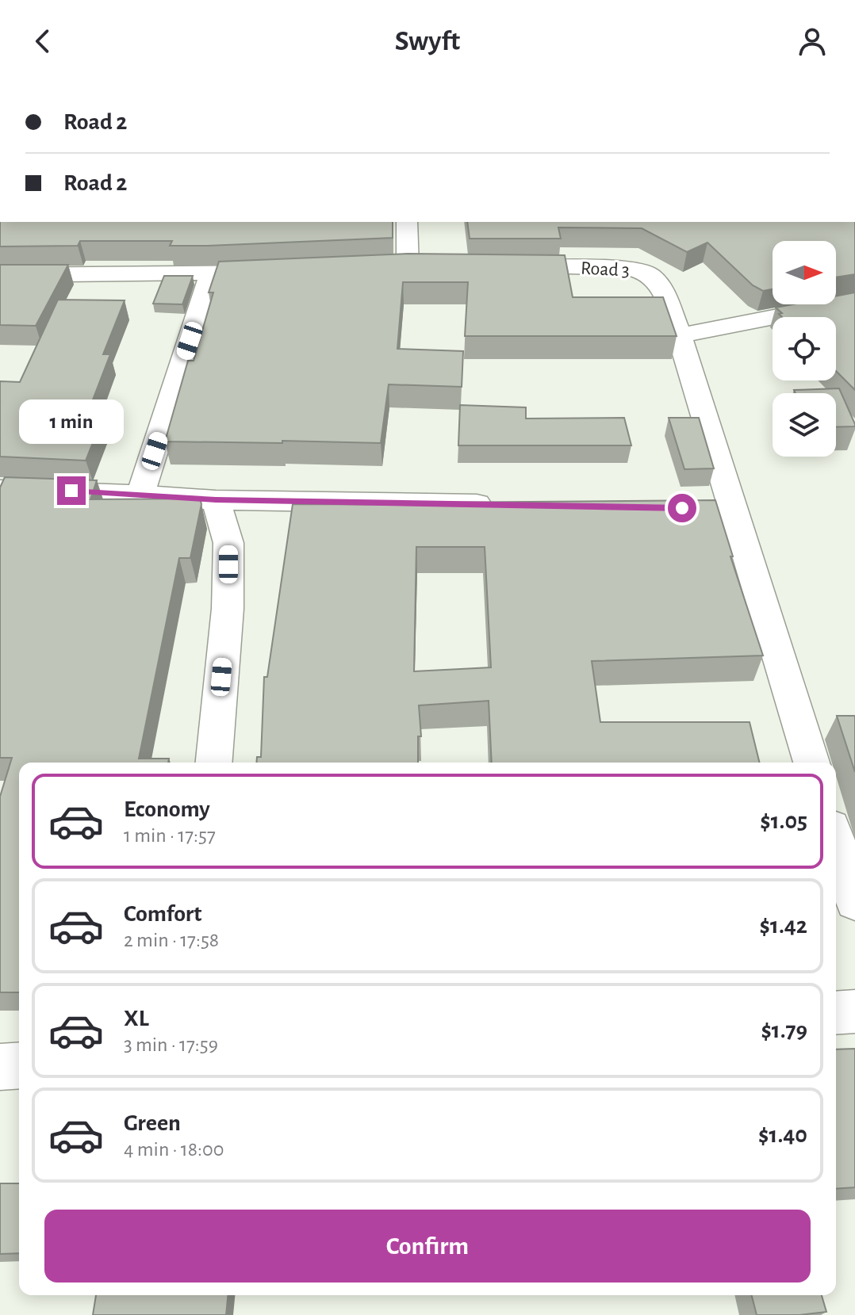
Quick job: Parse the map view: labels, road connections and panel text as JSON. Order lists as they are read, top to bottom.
{
  "streets": {
    "street": ["Road 3"]
  },
  "north": "right",
  "page": {
    "header": "Swyft",
    "banner": ["Road 2", "Road 2"],
    "bubble": "1 min",
    "list": [
      {
        "name": "Economy",
        "note": "1 min · 17:57",
        "value": "$1.05"
      },
      {
        "name": "Comfort",
        "note": "2 min · 17:58",
        "value": "$1.42"
      },
      {
        "name": "XL",
        "note": "3 min · 17:59",
        "value": "$1.79"
      },
      {
        "name": "Green",
        "note": "4 min · 18:00",
        "value": "$1.40"
      }
    ],
    "buttons": "Confirm"
  }
}
